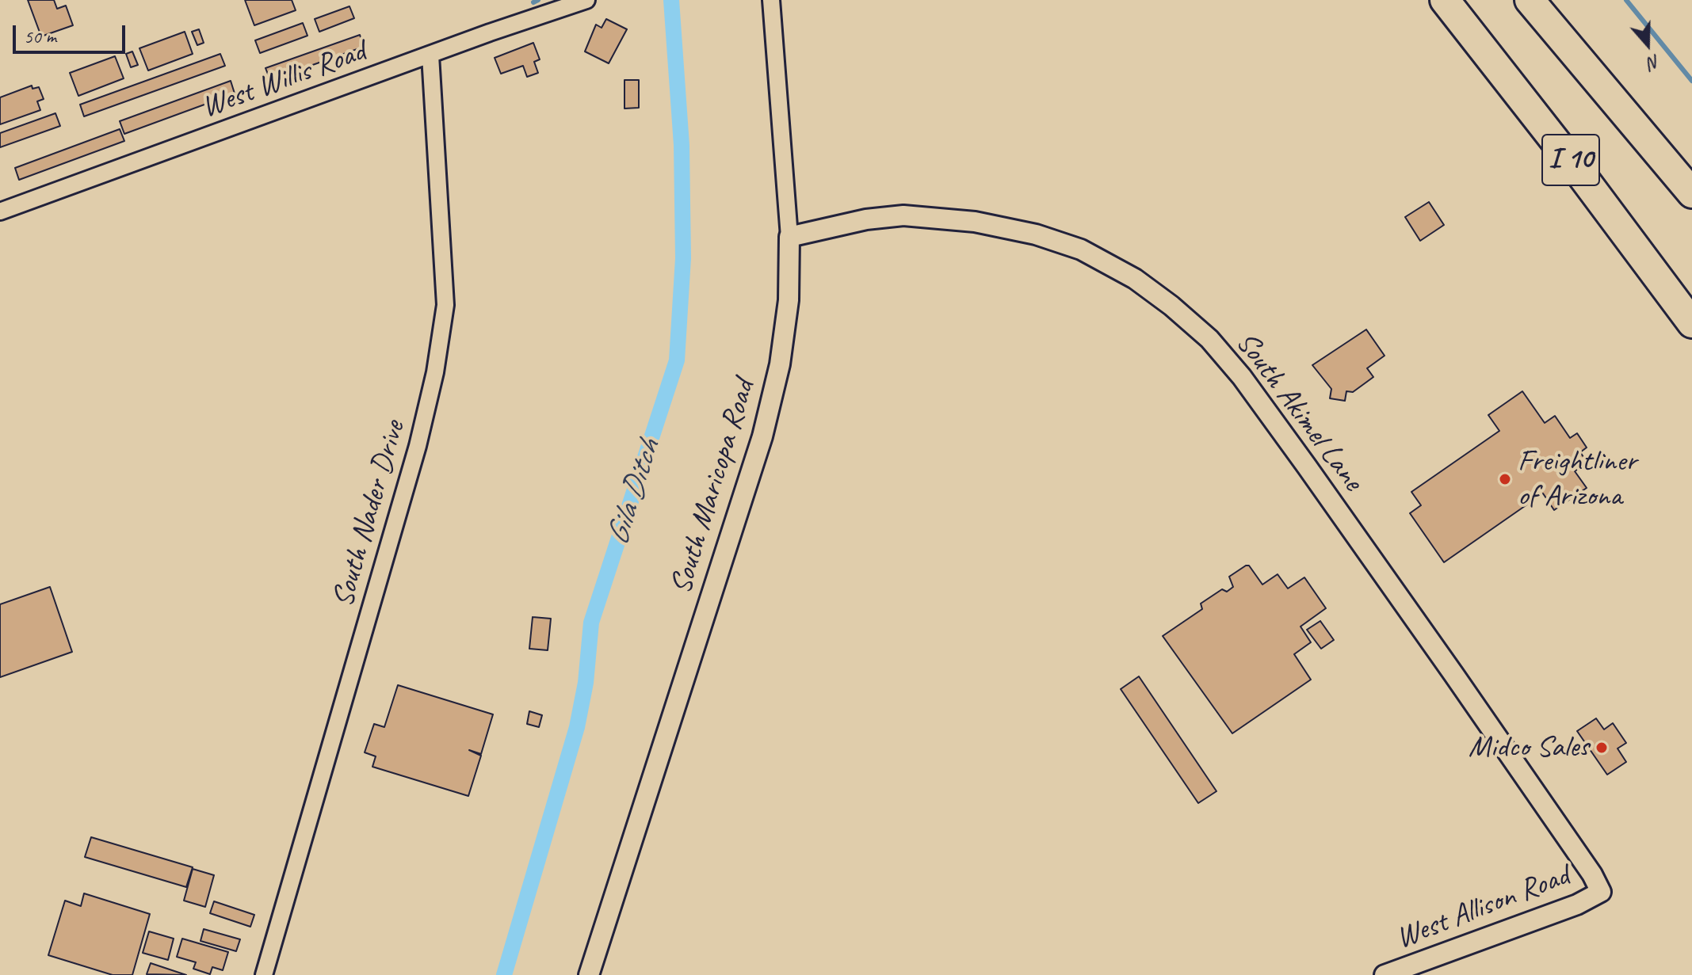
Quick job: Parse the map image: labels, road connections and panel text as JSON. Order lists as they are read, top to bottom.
{
  "streets": {
    "highway": ["I 10"],
    "street": [
      "West Willis Road",
      "South Akimel Lane",
      "South Maricopa Road",
      "South Nader Drive",
      "West Allison Road"
    ]
  },
  "crossings": [
    ["West Willis Road", "South Nader Drive"],
    ["South Akimel Lane", "South Maricopa Road"],
    ["South Akimel Lane", "West Allison Road"]
  ],
  "water": ["Gila Ditch"],
  "places": ["Freightliner of Arizona", "Midco Sales"],
  "scale_bar": "50 m",
  "north": "bottom"
}
